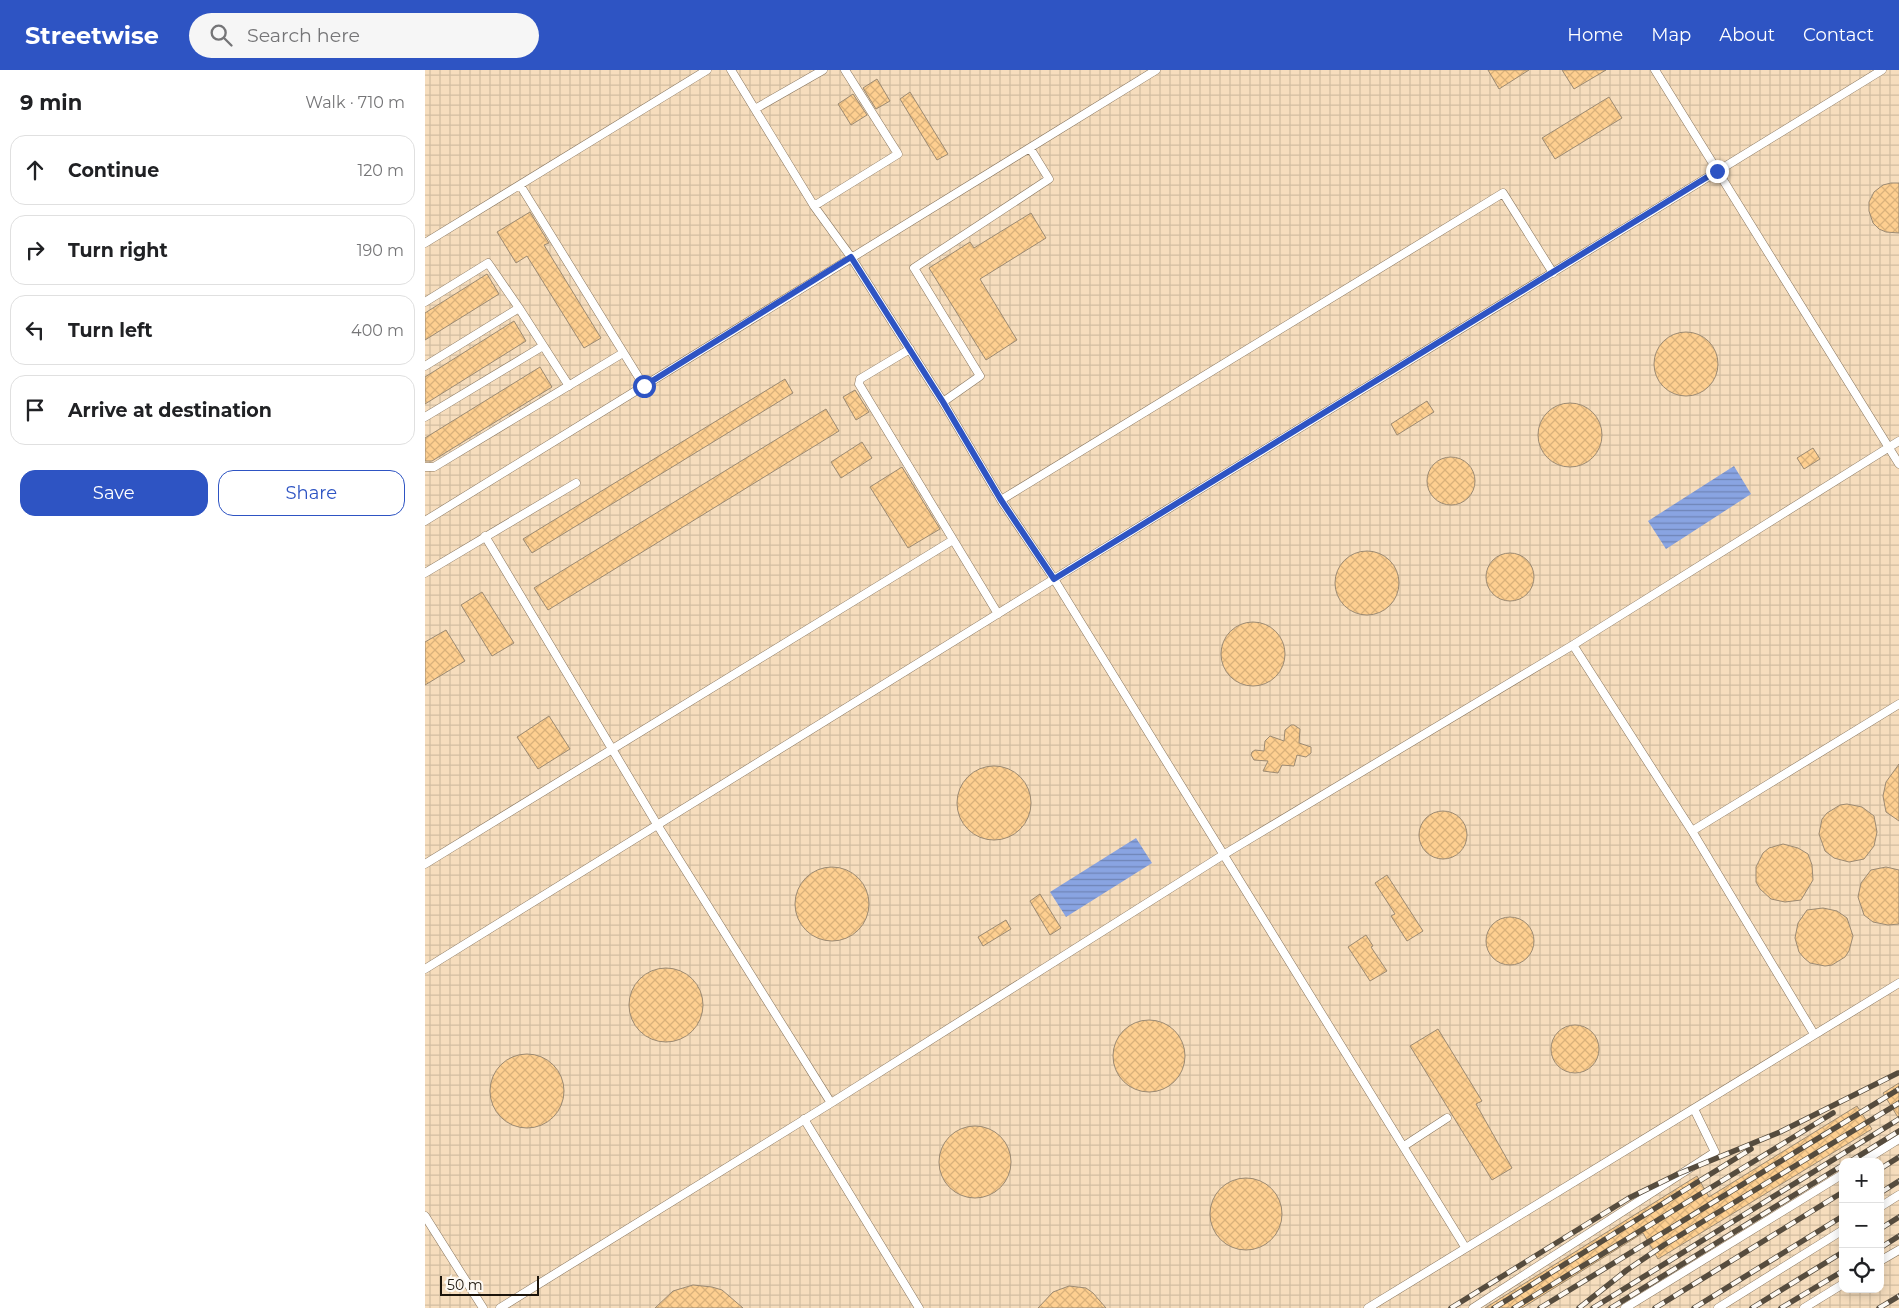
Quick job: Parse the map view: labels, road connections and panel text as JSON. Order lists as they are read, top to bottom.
{
  "scale_bar": "50 m",
  "page": {
    "header": "Streetwise",
    "search": "Search here",
    "nav": [
      "Home",
      "Map",
      "About",
      "Contact"
    ],
    "heading": ["9 min", "Walk · 710 m"],
    "list": [
      ["Continue", "120 m"],
      ["Turn right", "190 m"],
      ["Turn left", "400 m"],
      "Arrive at destination"
    ],
    "buttons": ["Save", "Share"],
    "map_buttons": ["+", "−"],
    "scale": "50 m"
  }
}
